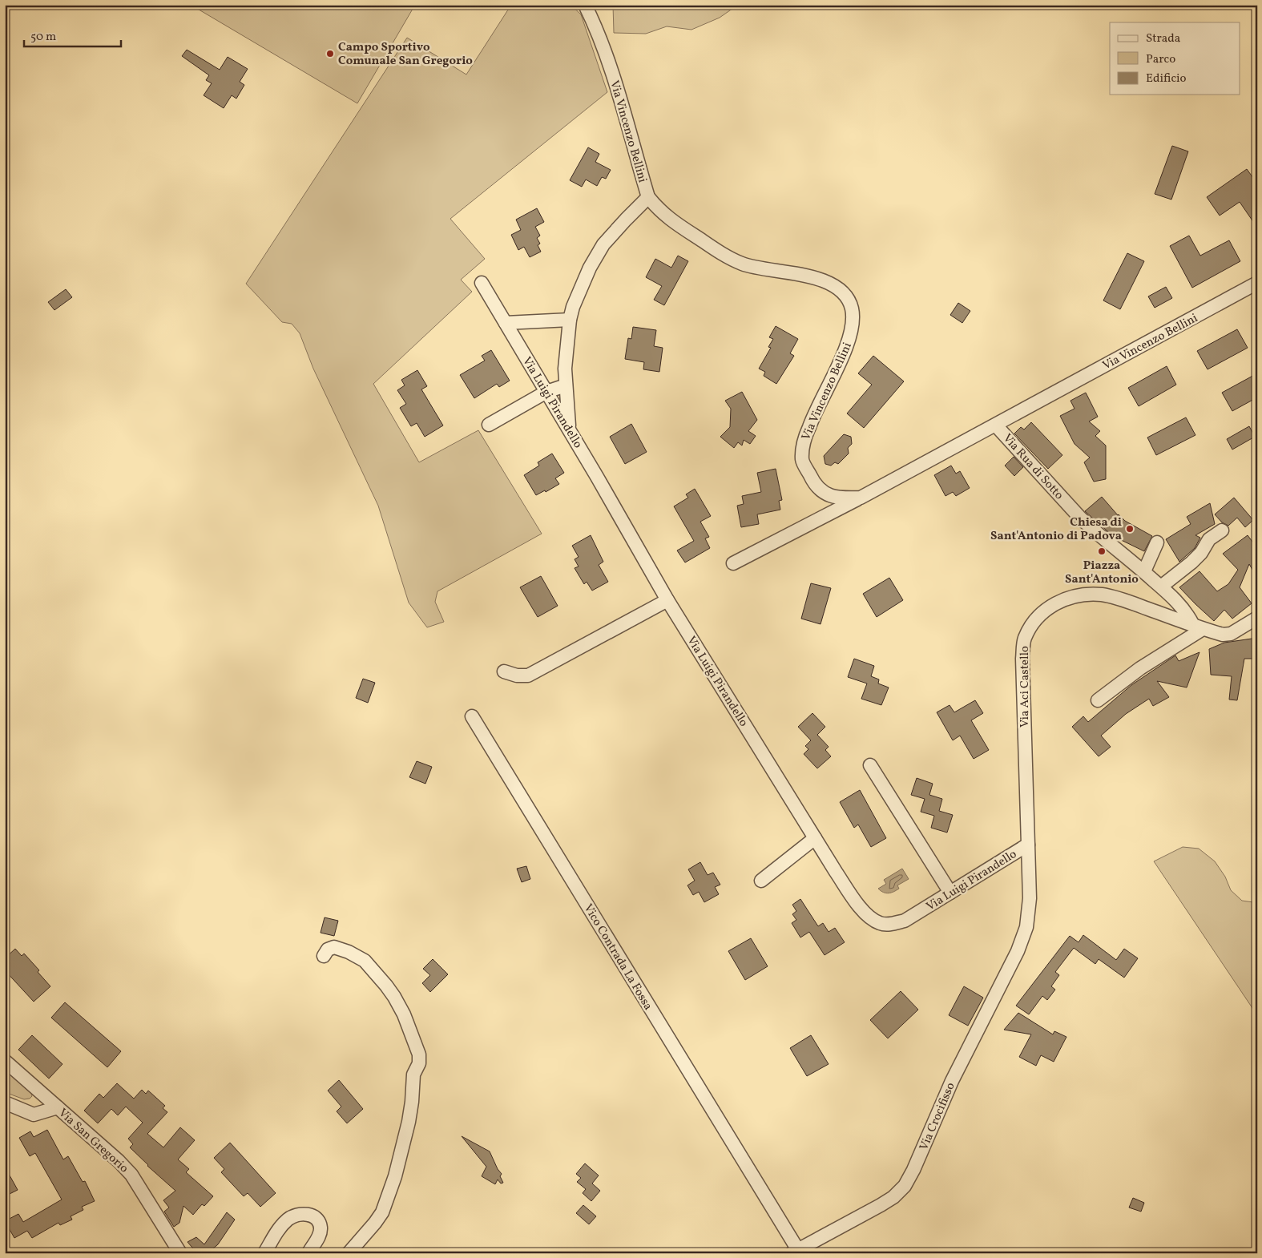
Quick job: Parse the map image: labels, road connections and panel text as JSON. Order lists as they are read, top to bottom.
{
  "streets": {
    "street": [
      "Via Vincenzo Bellini",
      "Via Luigi Pirandello",
      "Via Rua di Sotto",
      "Via Aci Castello",
      "Vico Contrada La Fossa",
      "Via Crocifisso",
      "Via San Gregorio"
    ]
  },
  "crossings": [
    ["Via Vincenzo Bellini", "Via Rua di Sotto"],
    ["Via Luigi Pirandello", "Via Aci Castello"],
    ["Via Rua di Sotto", "Via Aci Castello"],
    ["Via Aci Castello", "Via Crocifisso"],
    ["Vico Contrada La Fossa", "Via Crocifisso"]
  ],
  "places": ["Campo Sportivo Comunale San Gregorio", "Chiesa di Sant'Antonio di Padova", "Piazza Sant'Antonio"],
  "legend": ["Strada", "Parco", "Edificio"],
  "scale_bar": "50 m"
}
